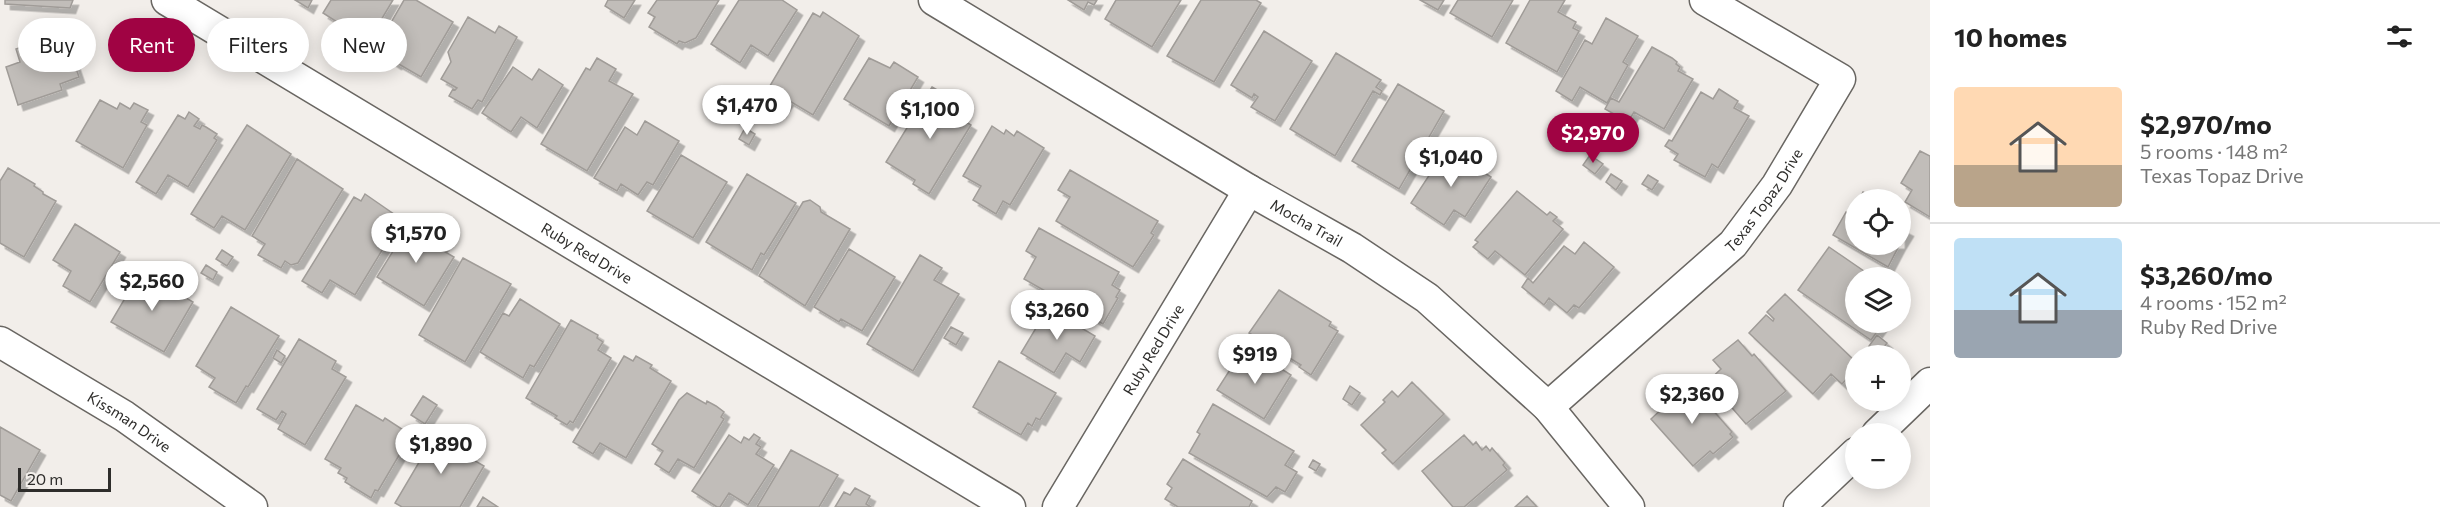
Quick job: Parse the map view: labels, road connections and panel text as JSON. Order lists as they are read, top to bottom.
{
  "streets": {
    "street": [
      "Texas Topaz Drive",
      "Mocha Trail",
      "Ruby Red Drive",
      "Kissman Drive"
    ]
  },
  "crossings": [
    ["Texas Topaz Drive", "Mocha Trail"],
    ["Mocha Trail", "Ruby Red Drive"]
  ],
  "scale_bar": "20 m",
  "page": {
    "heading": "10 homes",
    "chip": [
      "Buy",
      "Rent",
      "Filters",
      "New"
    ],
    "list": [
      {
        "name": "$2,970/mo",
        "note": "5 rooms · 148 m² · Texas Topaz Drive"
      },
      {
        "name": "$3,260/mo",
        "note": "4 rooms · 152 m² · Ruby Red Drive"
      }
    ],
    "price": [
      "$1,470",
      "$1,100",
      "$2,970",
      "$1,040",
      "$1,570",
      "$2,560",
      "$3,260",
      "$919",
      "$2,360",
      "$1,890"
    ],
    "map_buttons": ["+", "−"],
    "scale": "20 m"
  }
}
